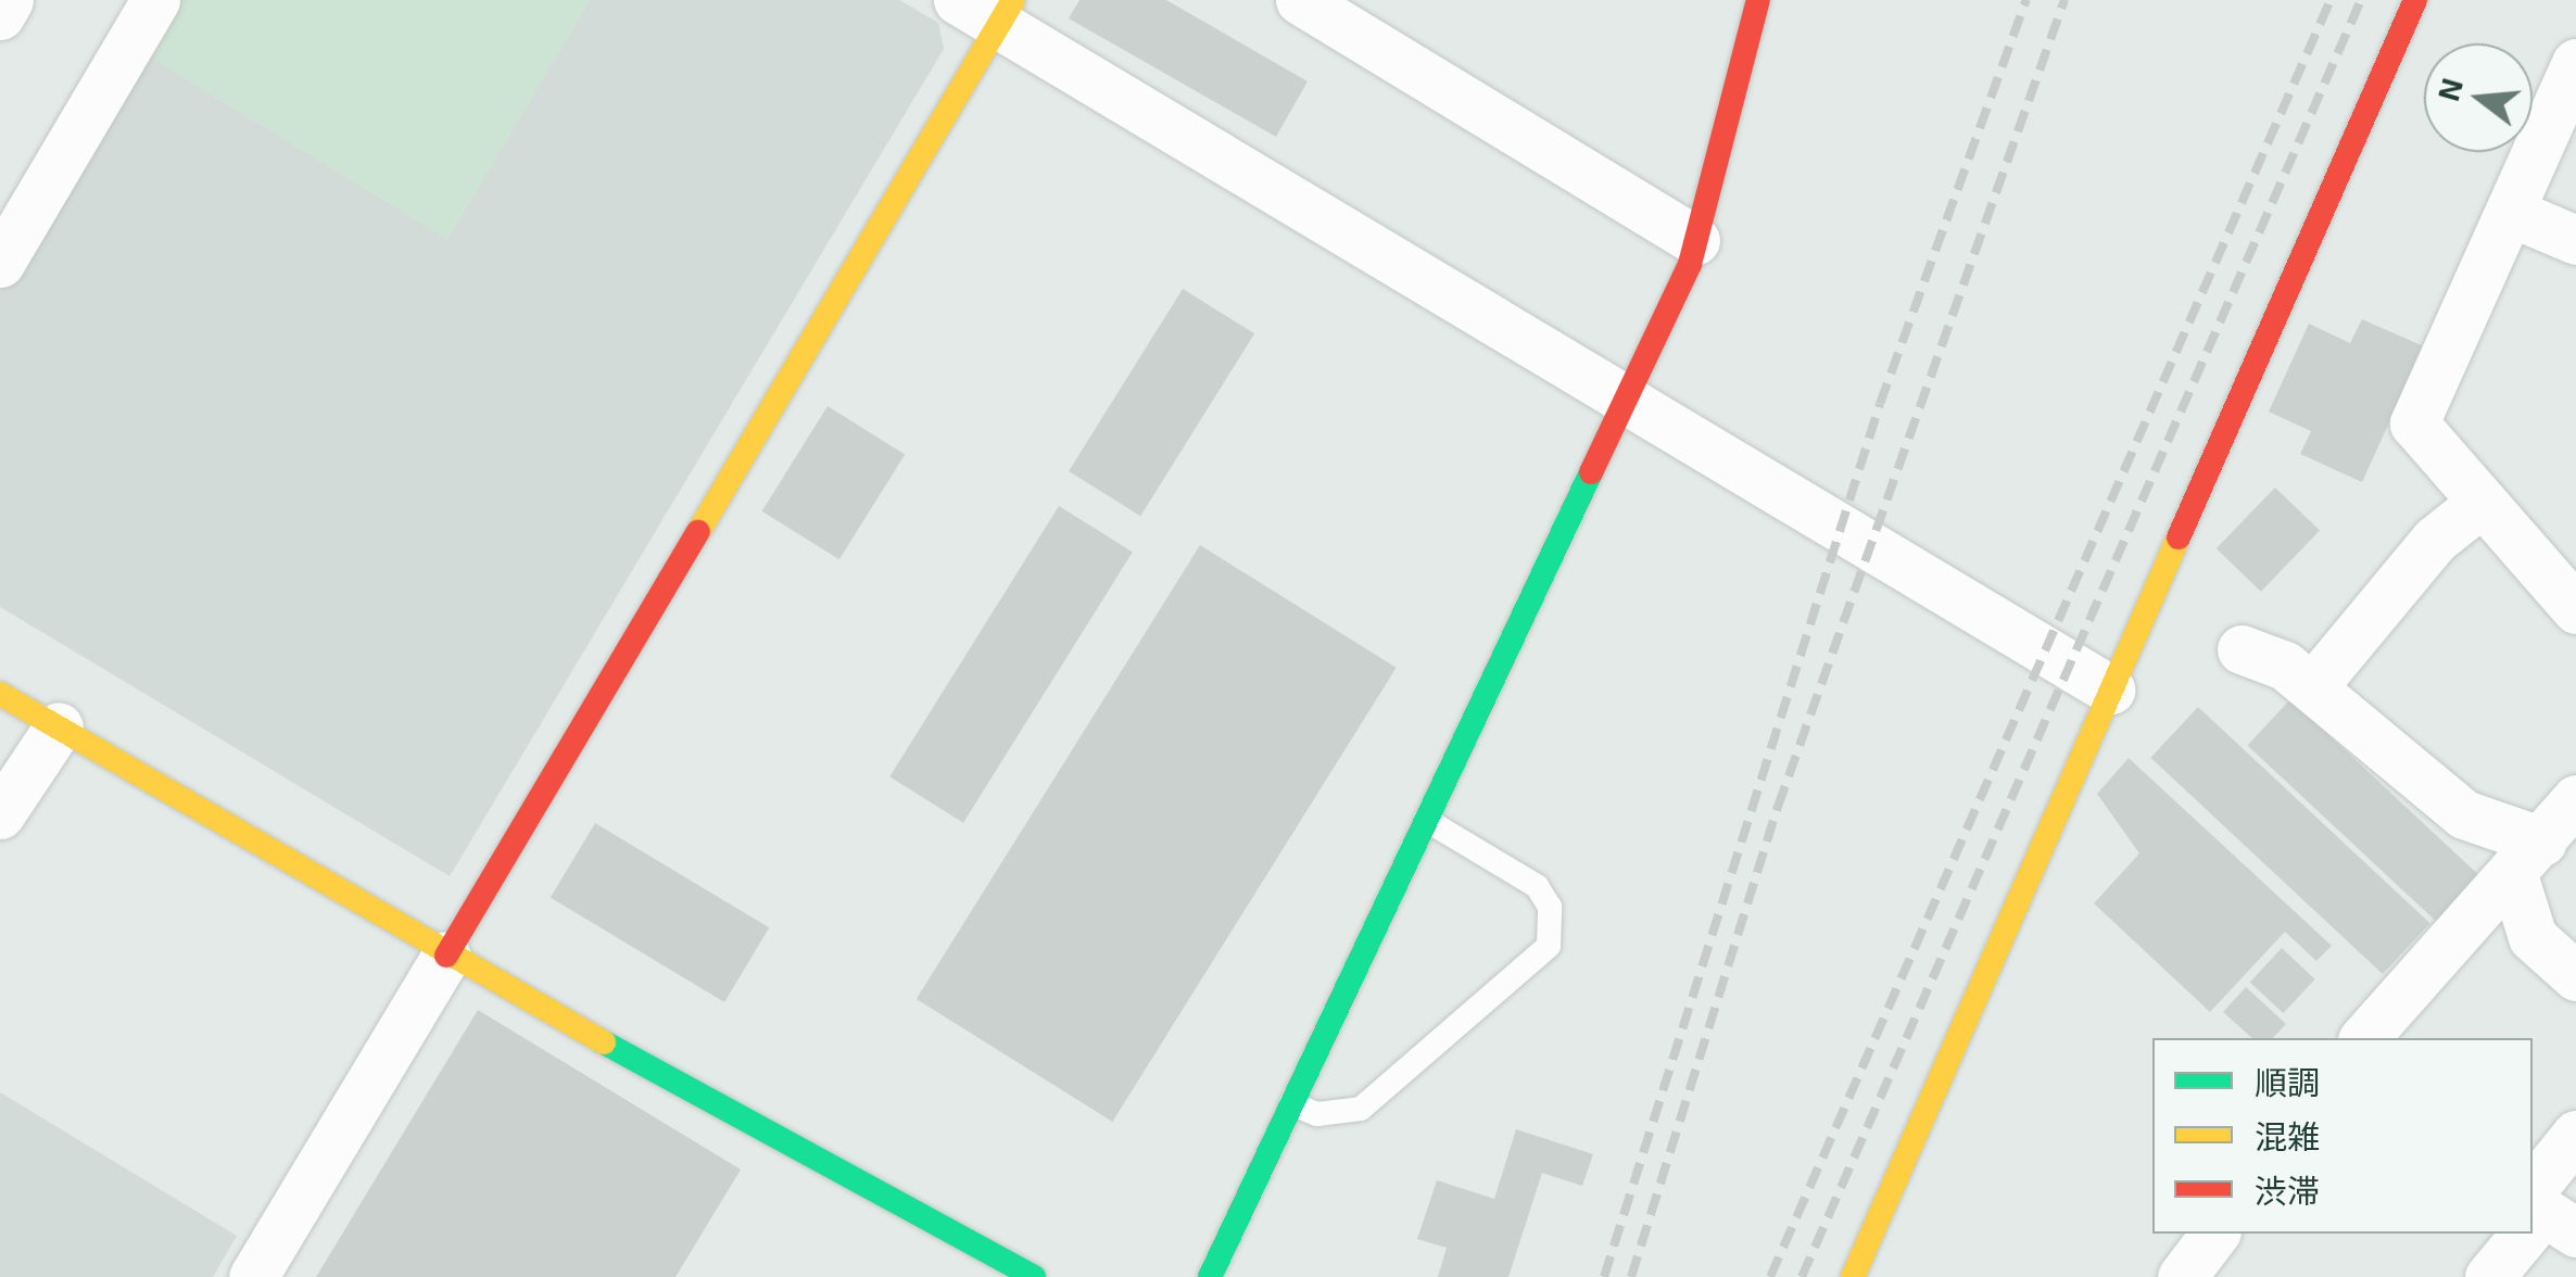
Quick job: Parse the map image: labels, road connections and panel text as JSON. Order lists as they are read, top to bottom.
{
  "legend": ["順調", "混雑", "渋滞"],
  "north": "left"
}
